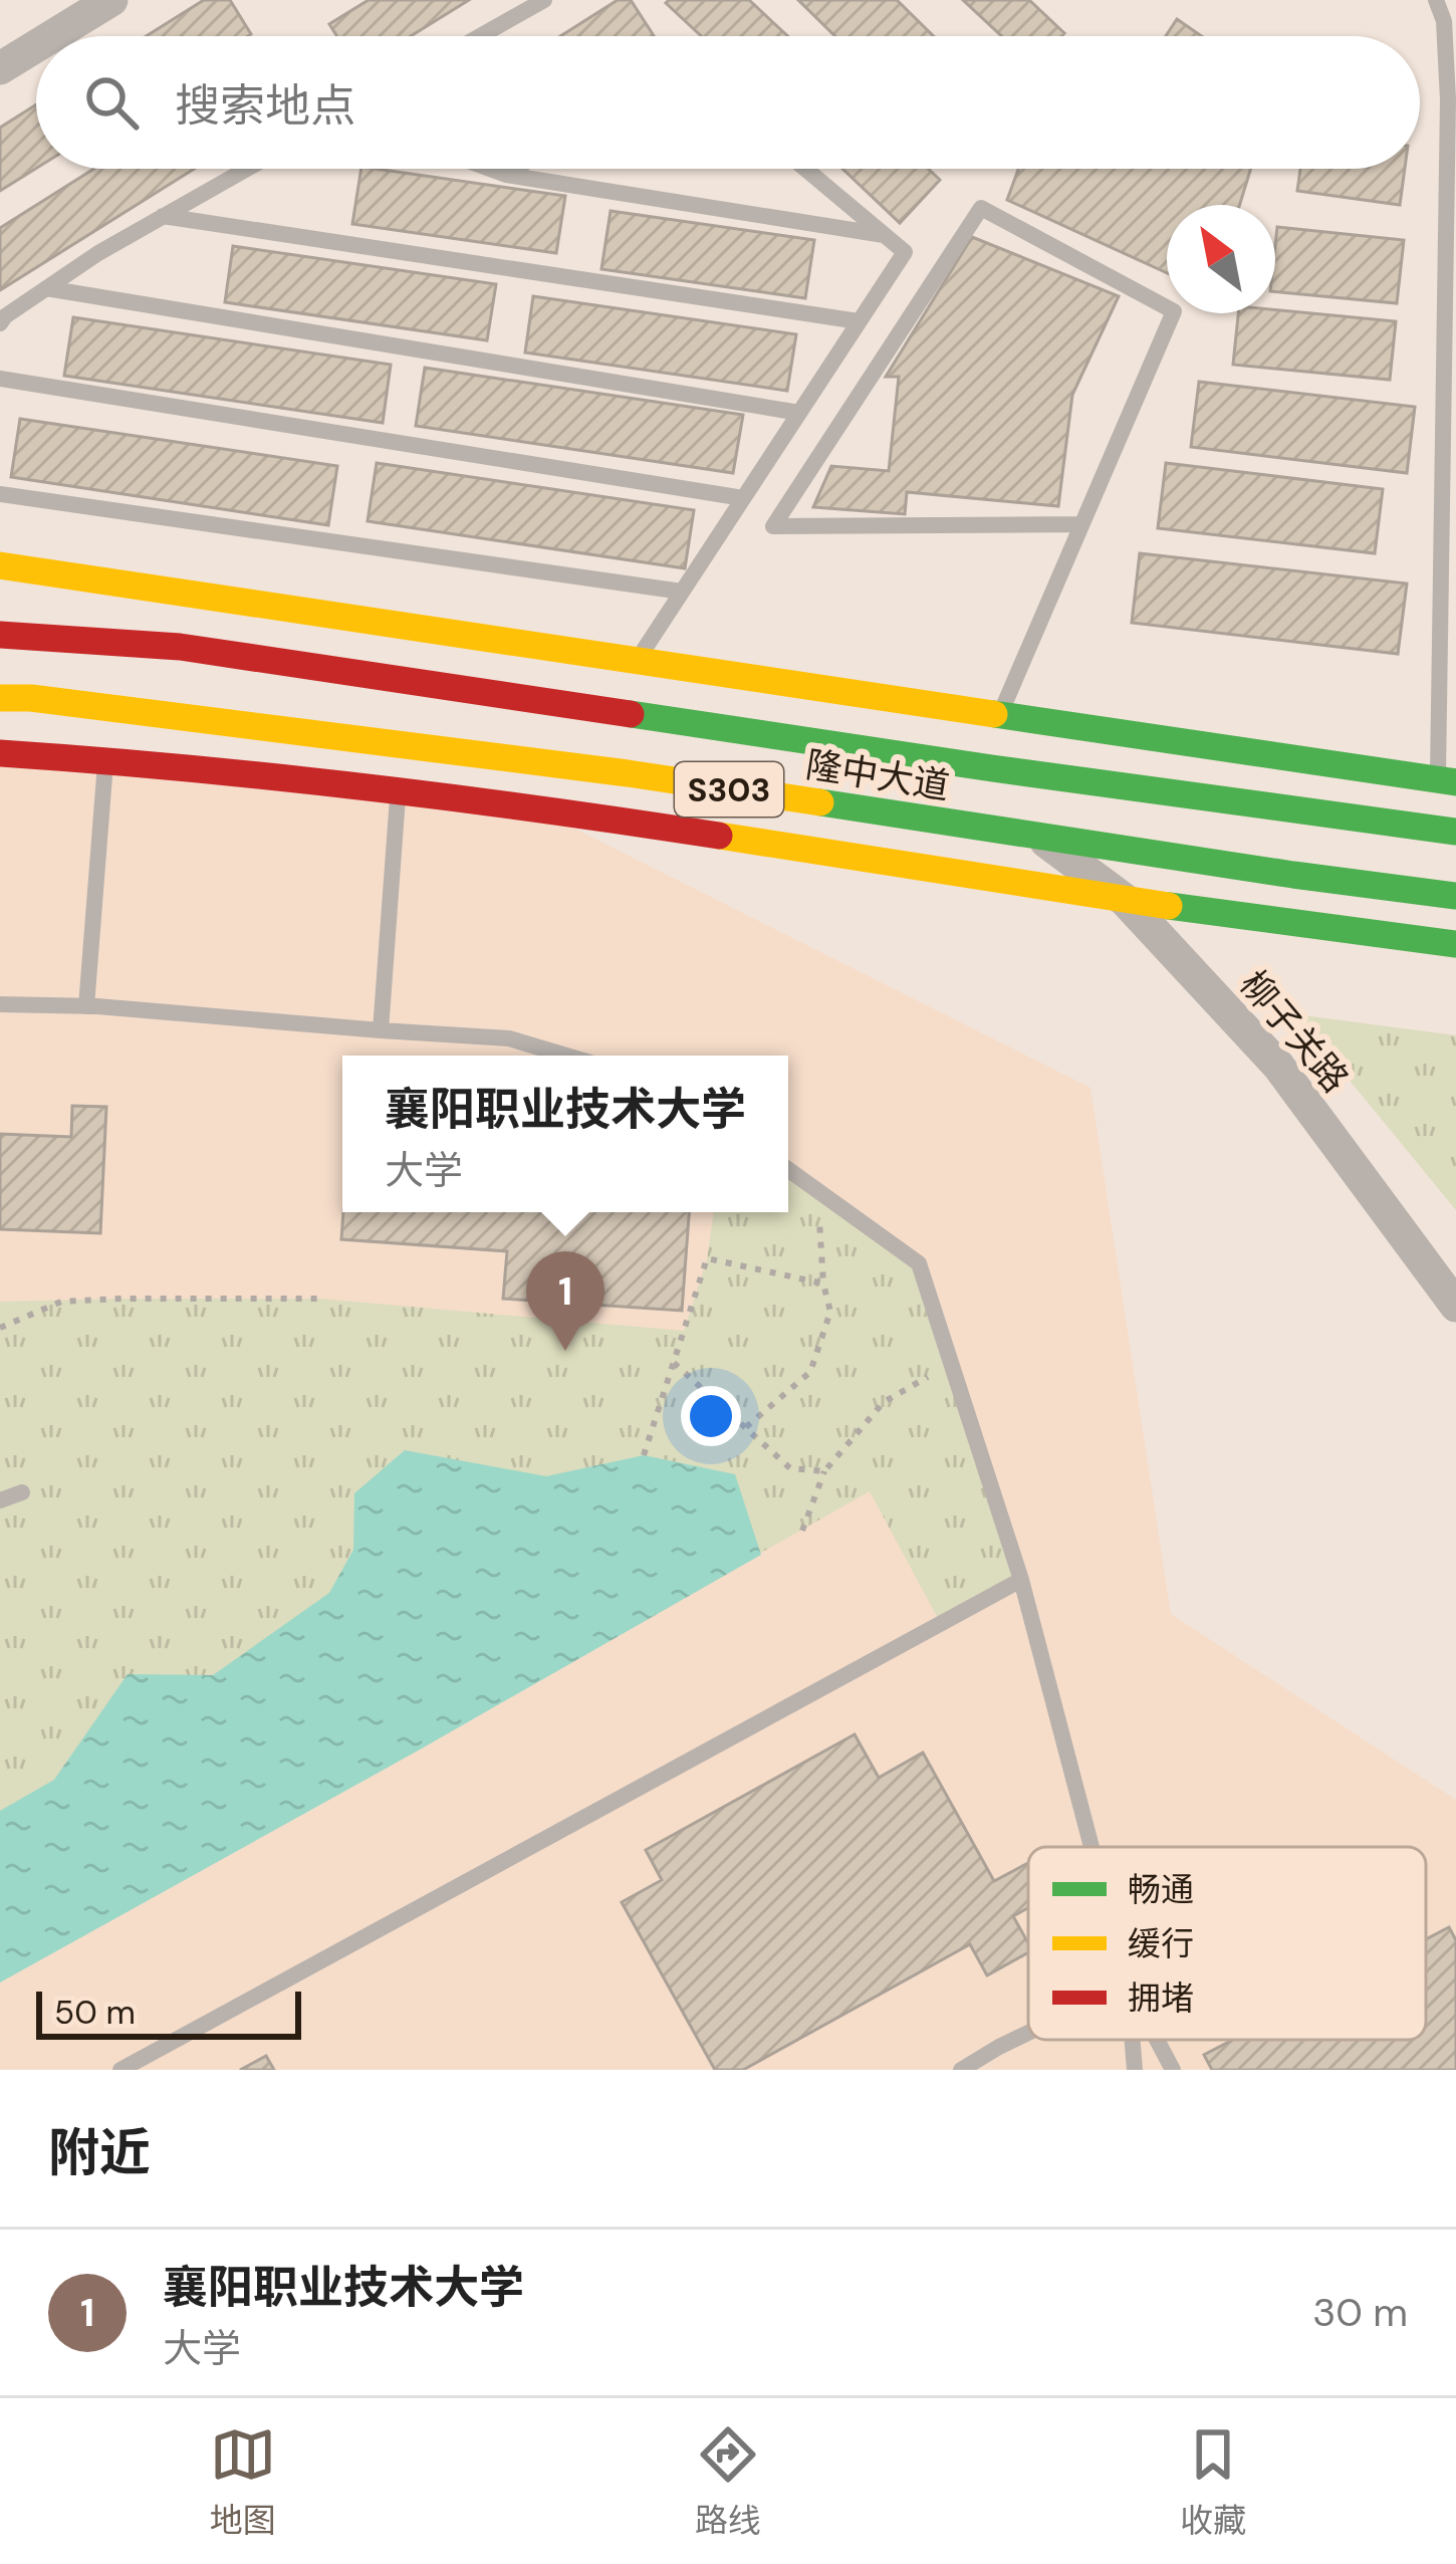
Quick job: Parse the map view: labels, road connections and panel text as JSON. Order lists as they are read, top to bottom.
{
  "streets": {
    "street": ["隆中大道", "S303", "柳子关路"]
  },
  "crossings": [
    ["隆中大道", "柳子关路"]
  ],
  "legend": ["畅通", "缓行", "拥堵"],
  "scale_bar": "50 m",
  "north": "top left",
  "page": {
    "search": "搜索地点",
    "popup": ["襄阳职业技术大学", "大学"],
    "pins": "1",
    "scale": "50 m",
    "heading": "附近",
    "list": [
      {
        "mark": "1",
        "name": "襄阳职业技术大学",
        "note": "大学",
        "value": "30 m"
      }
    ],
    "nav": ["地图", "路线", "收藏"]
  }
}
